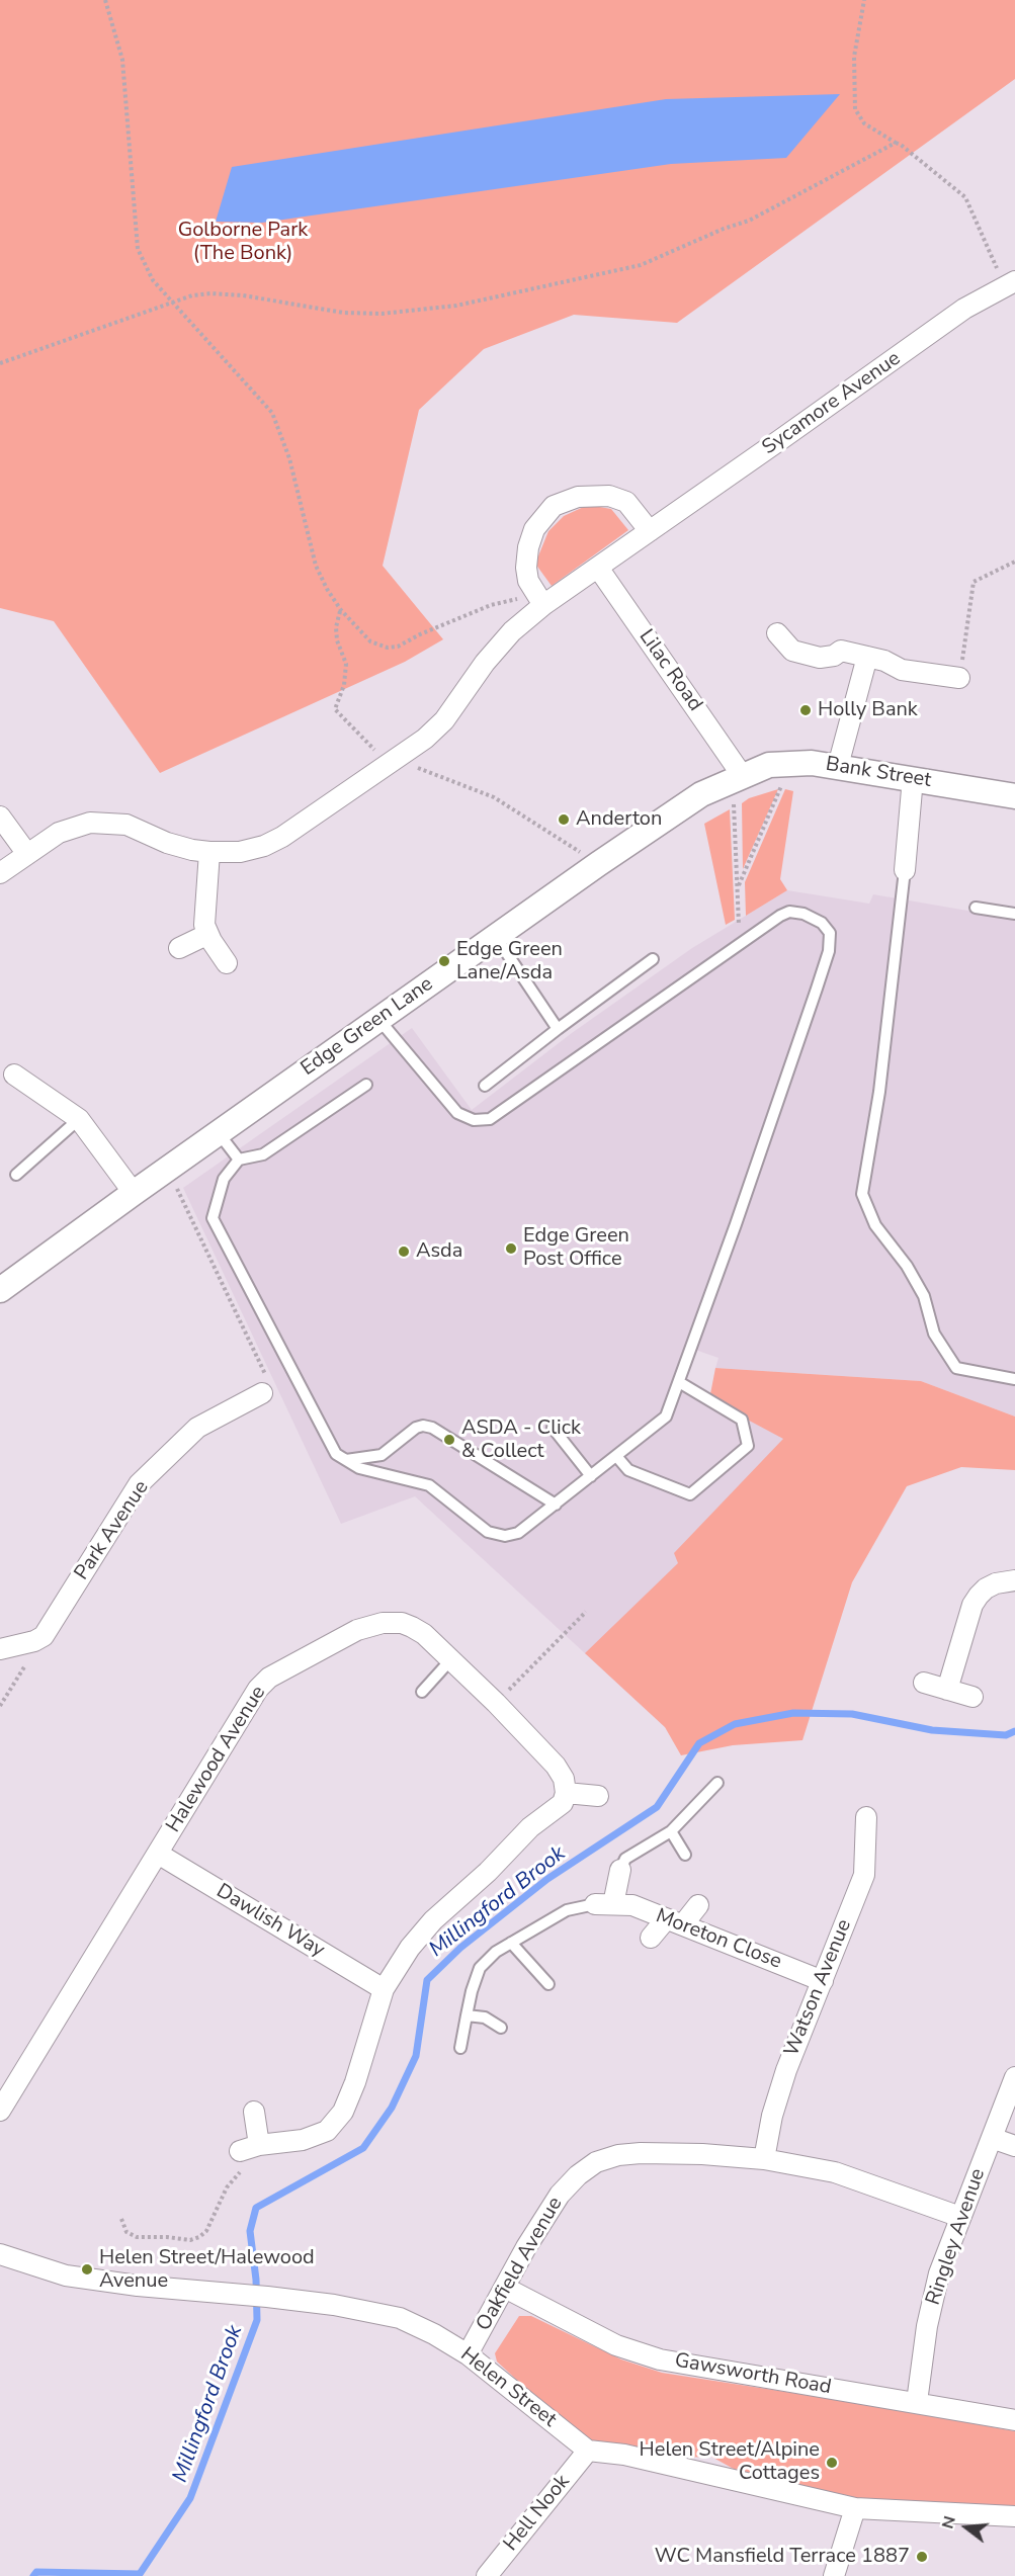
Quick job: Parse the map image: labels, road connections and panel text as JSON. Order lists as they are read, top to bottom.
{
  "streets": {
    "street": [
      "Sycamore Avenue",
      "Lilac Road",
      "Bank Street",
      "Edge Green Lane",
      "Park Avenue",
      "Halewood Avenue",
      "Dawlish Way",
      "Moreton Close",
      "Watson Avenue",
      "Ringley Avenue",
      "Oakfield Avenue",
      "Gawsworth Road",
      "Helen Street",
      "Hell Nook"
    ]
  },
  "crossings": [
    ["Sycamore Avenue", "Lilac Road"],
    ["Lilac Road", "Bank Street"],
    ["Lilac Road", "Edge Green Lane"],
    ["Bank Street", "Edge Green Lane"],
    ["Halewood Avenue", "Dawlish Way"],
    ["Moreton Close", "Watson Avenue"],
    ["Watson Avenue", "Oakfield Avenue"],
    ["Ringley Avenue", "Oakfield Avenue"],
    ["Ringley Avenue", "Gawsworth Road"],
    ["Oakfield Avenue", "Gawsworth Road"],
    ["Oakfield Avenue", "Helen Street"],
    ["Helen Street", "Hell Nook"]
  ],
  "water": ["Millingford Brook"],
  "parks": ["Golborne Park (The Bonk)"],
  "places": [
    "Holly Bank",
    "Anderton",
    "Edge Green Lane/Asda",
    "Edge Green Post Office",
    "Asda",
    "ASDA - Click & Collect",
    "Helen Street/Halewood Avenue",
    "Helen Street/Alpine Cottages",
    "WC Mansfield Terrace 1887"
  ],
  "north": "left"
}
